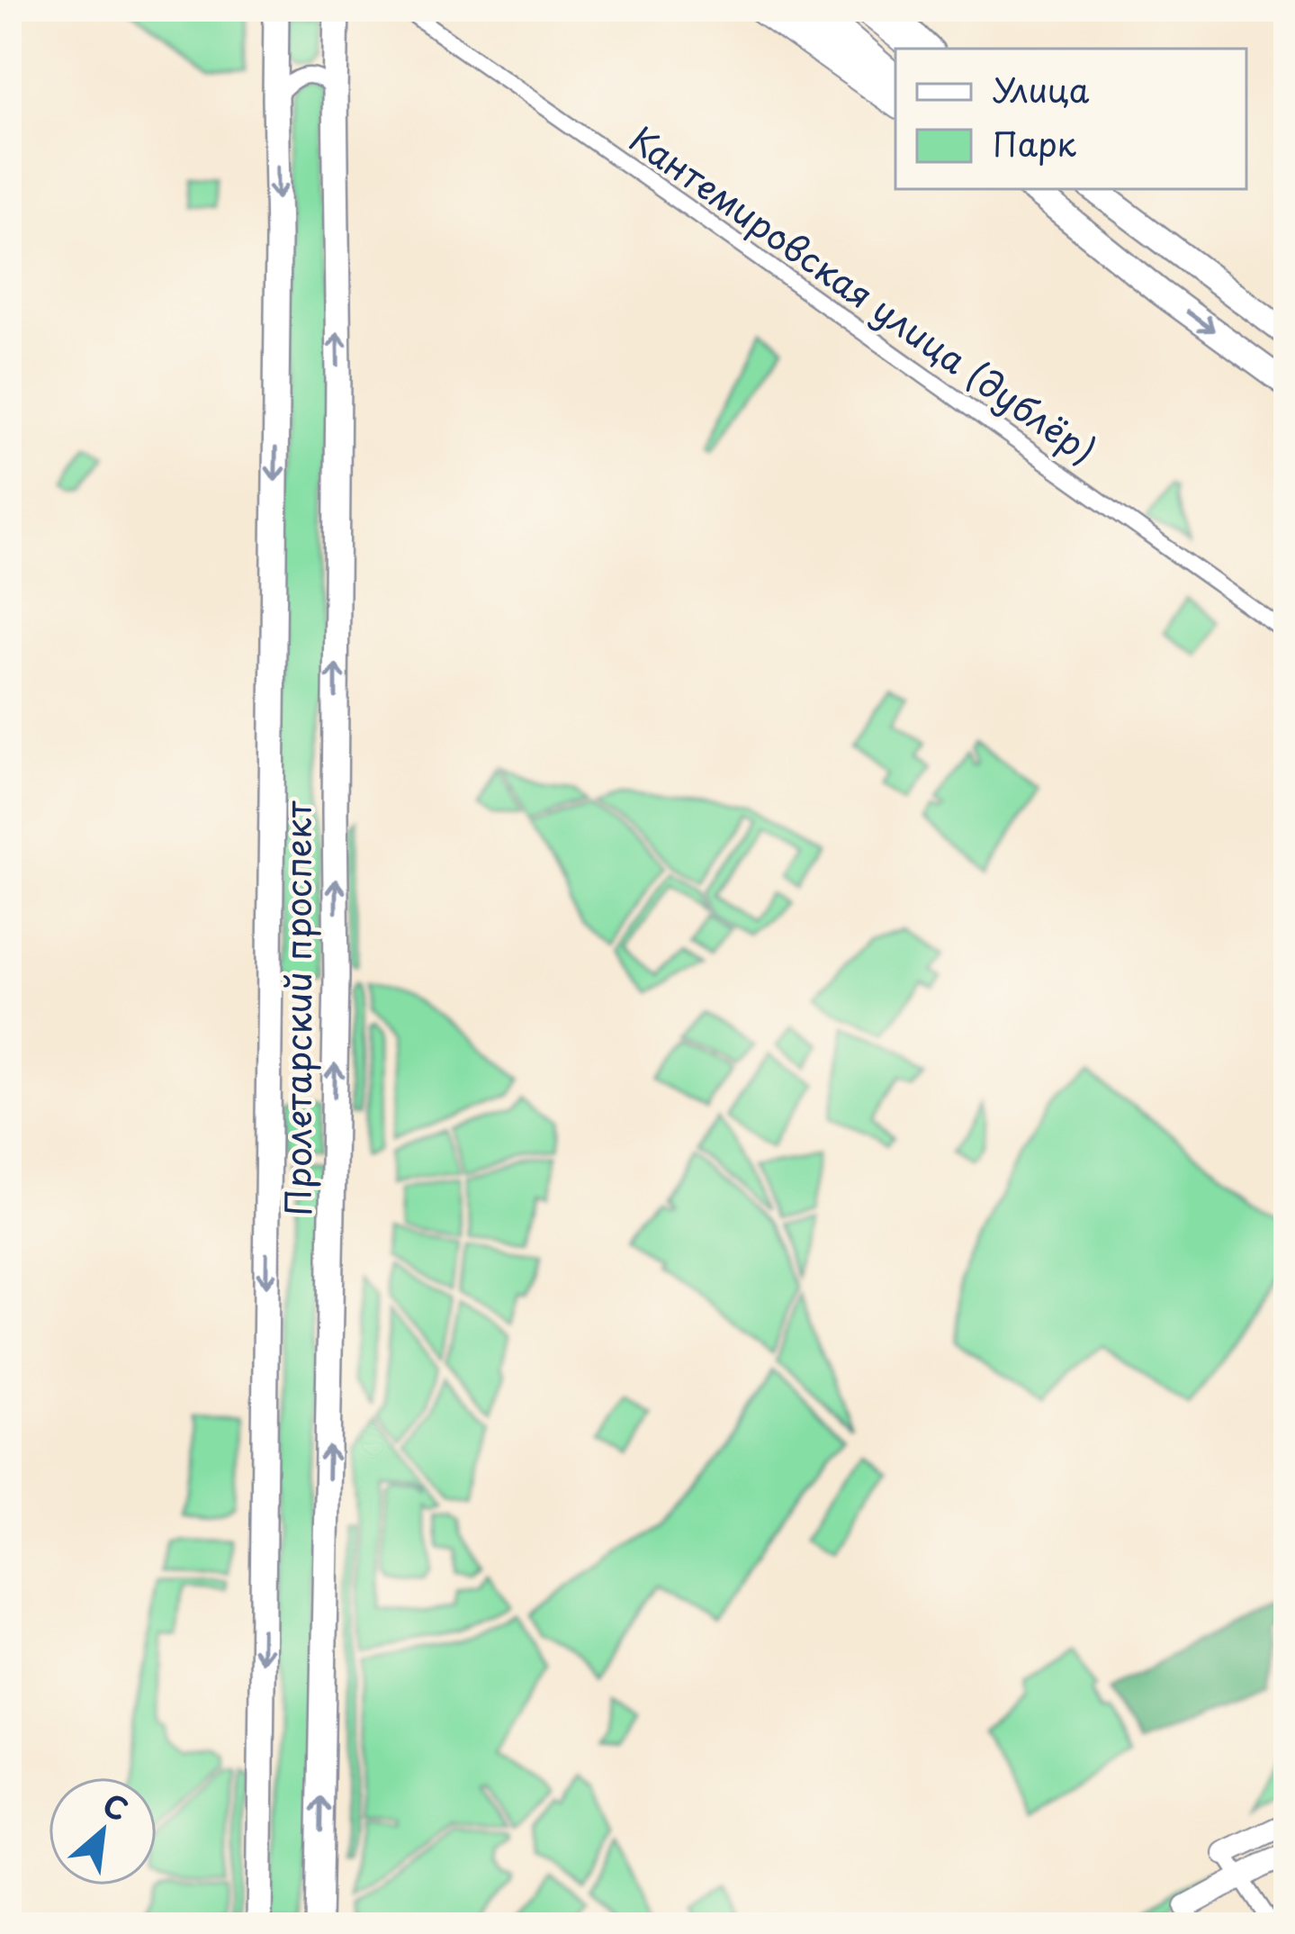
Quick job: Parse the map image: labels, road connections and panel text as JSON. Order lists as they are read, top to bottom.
{
  "streets": {
    "main road": ["Пролетарский проспект"],
    "street": ["Кантемировская улица (дублёр)"]
  },
  "legend": ["Улица", "Парк"],
  "north": "top right"
}
